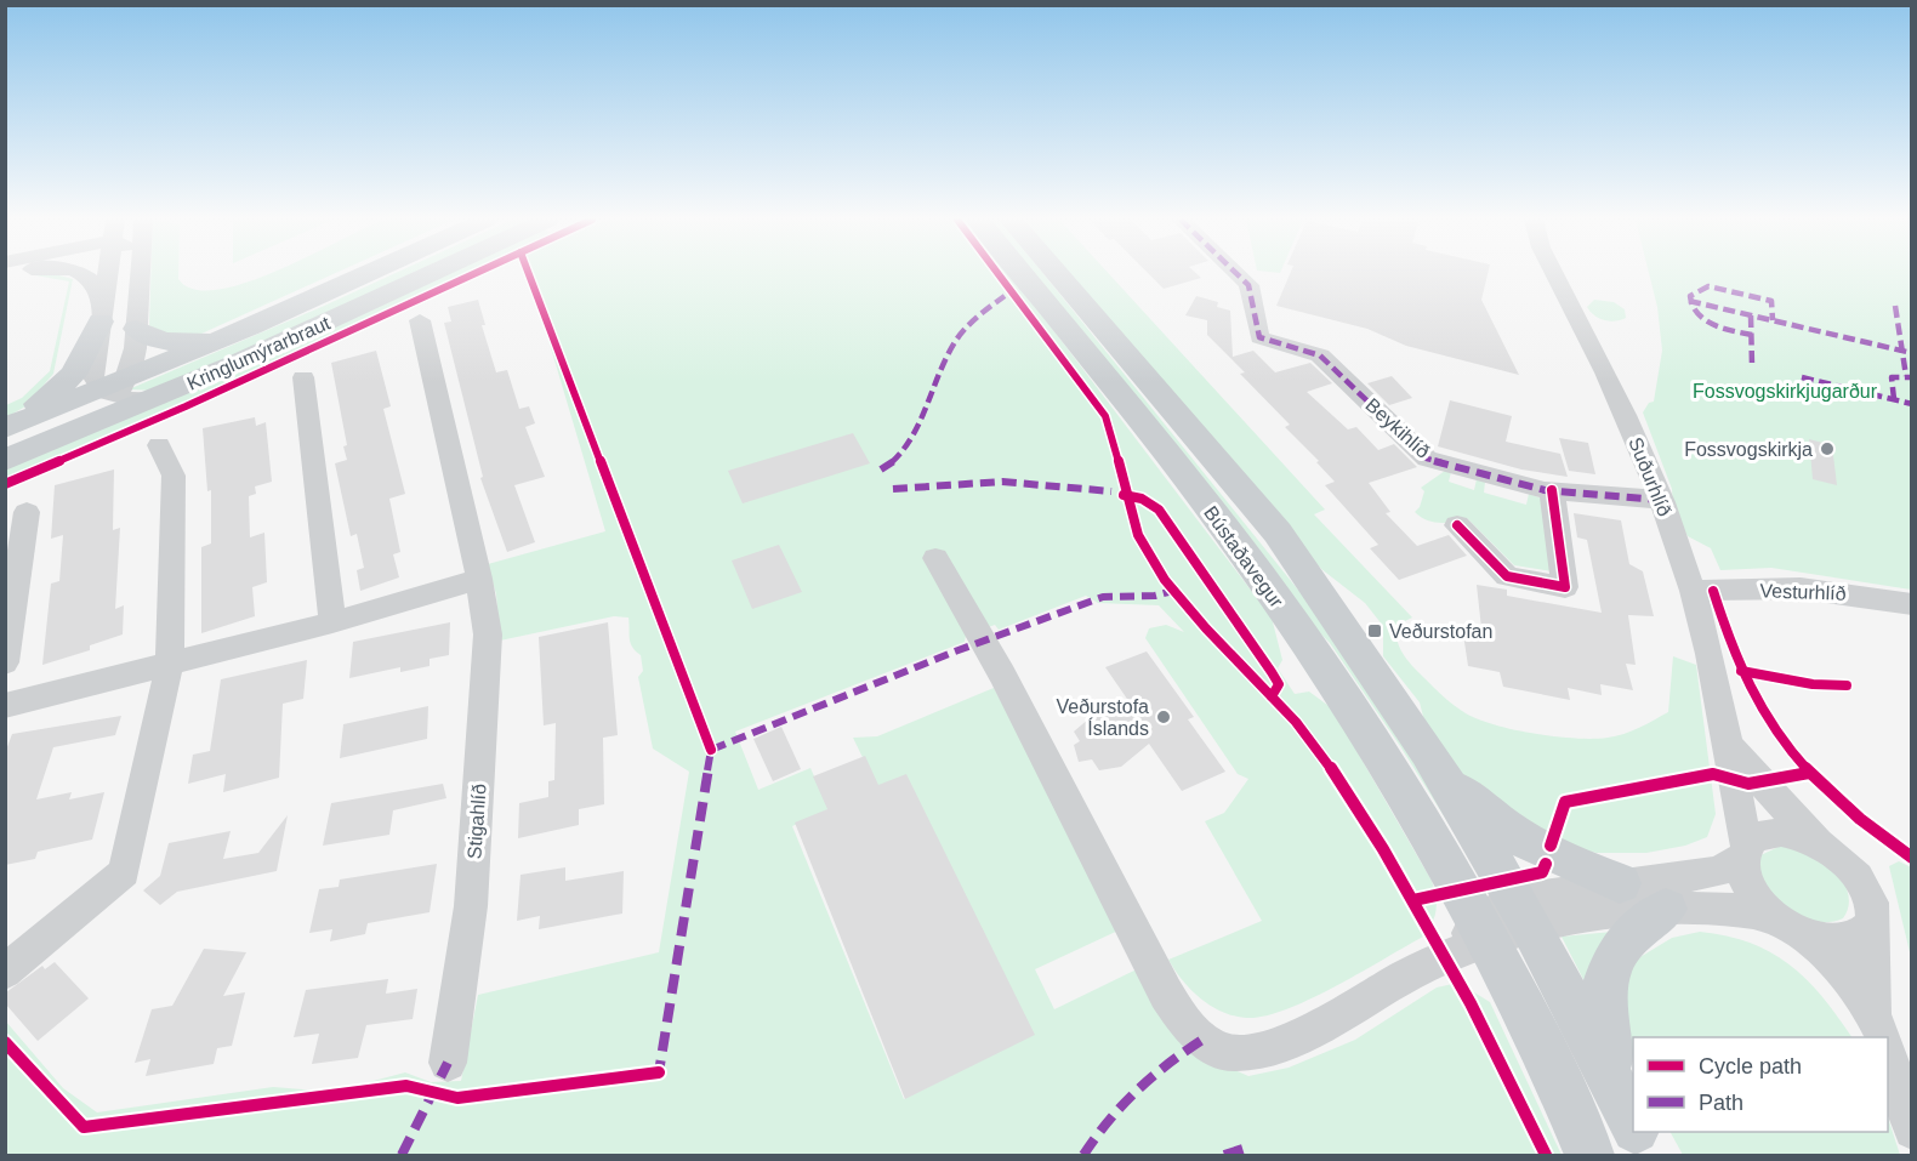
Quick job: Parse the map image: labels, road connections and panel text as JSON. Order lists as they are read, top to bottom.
{
  "streets": {
    "main road": ["Kringlumýrarbraut", "Bústaðavegur"],
    "street": [
      "Beykihlíð",
      "Suðurhlíð",
      "Vesturhlíð",
      "Stigahlíð"
    ]
  },
  "crossings": [
    ["Beykihlíð", "Suðurhlíð"],
    ["Suðurhlíð", "Vesturhlíð"]
  ],
  "parks": ["Fossvogskirkjugarður"],
  "places": {
    "other": ["Fossvogskirkja", "Veðurstofa Íslands"],
    "transit": ["Veðurstofan"]
  },
  "legend": ["Cycle path", "Path"]
}
